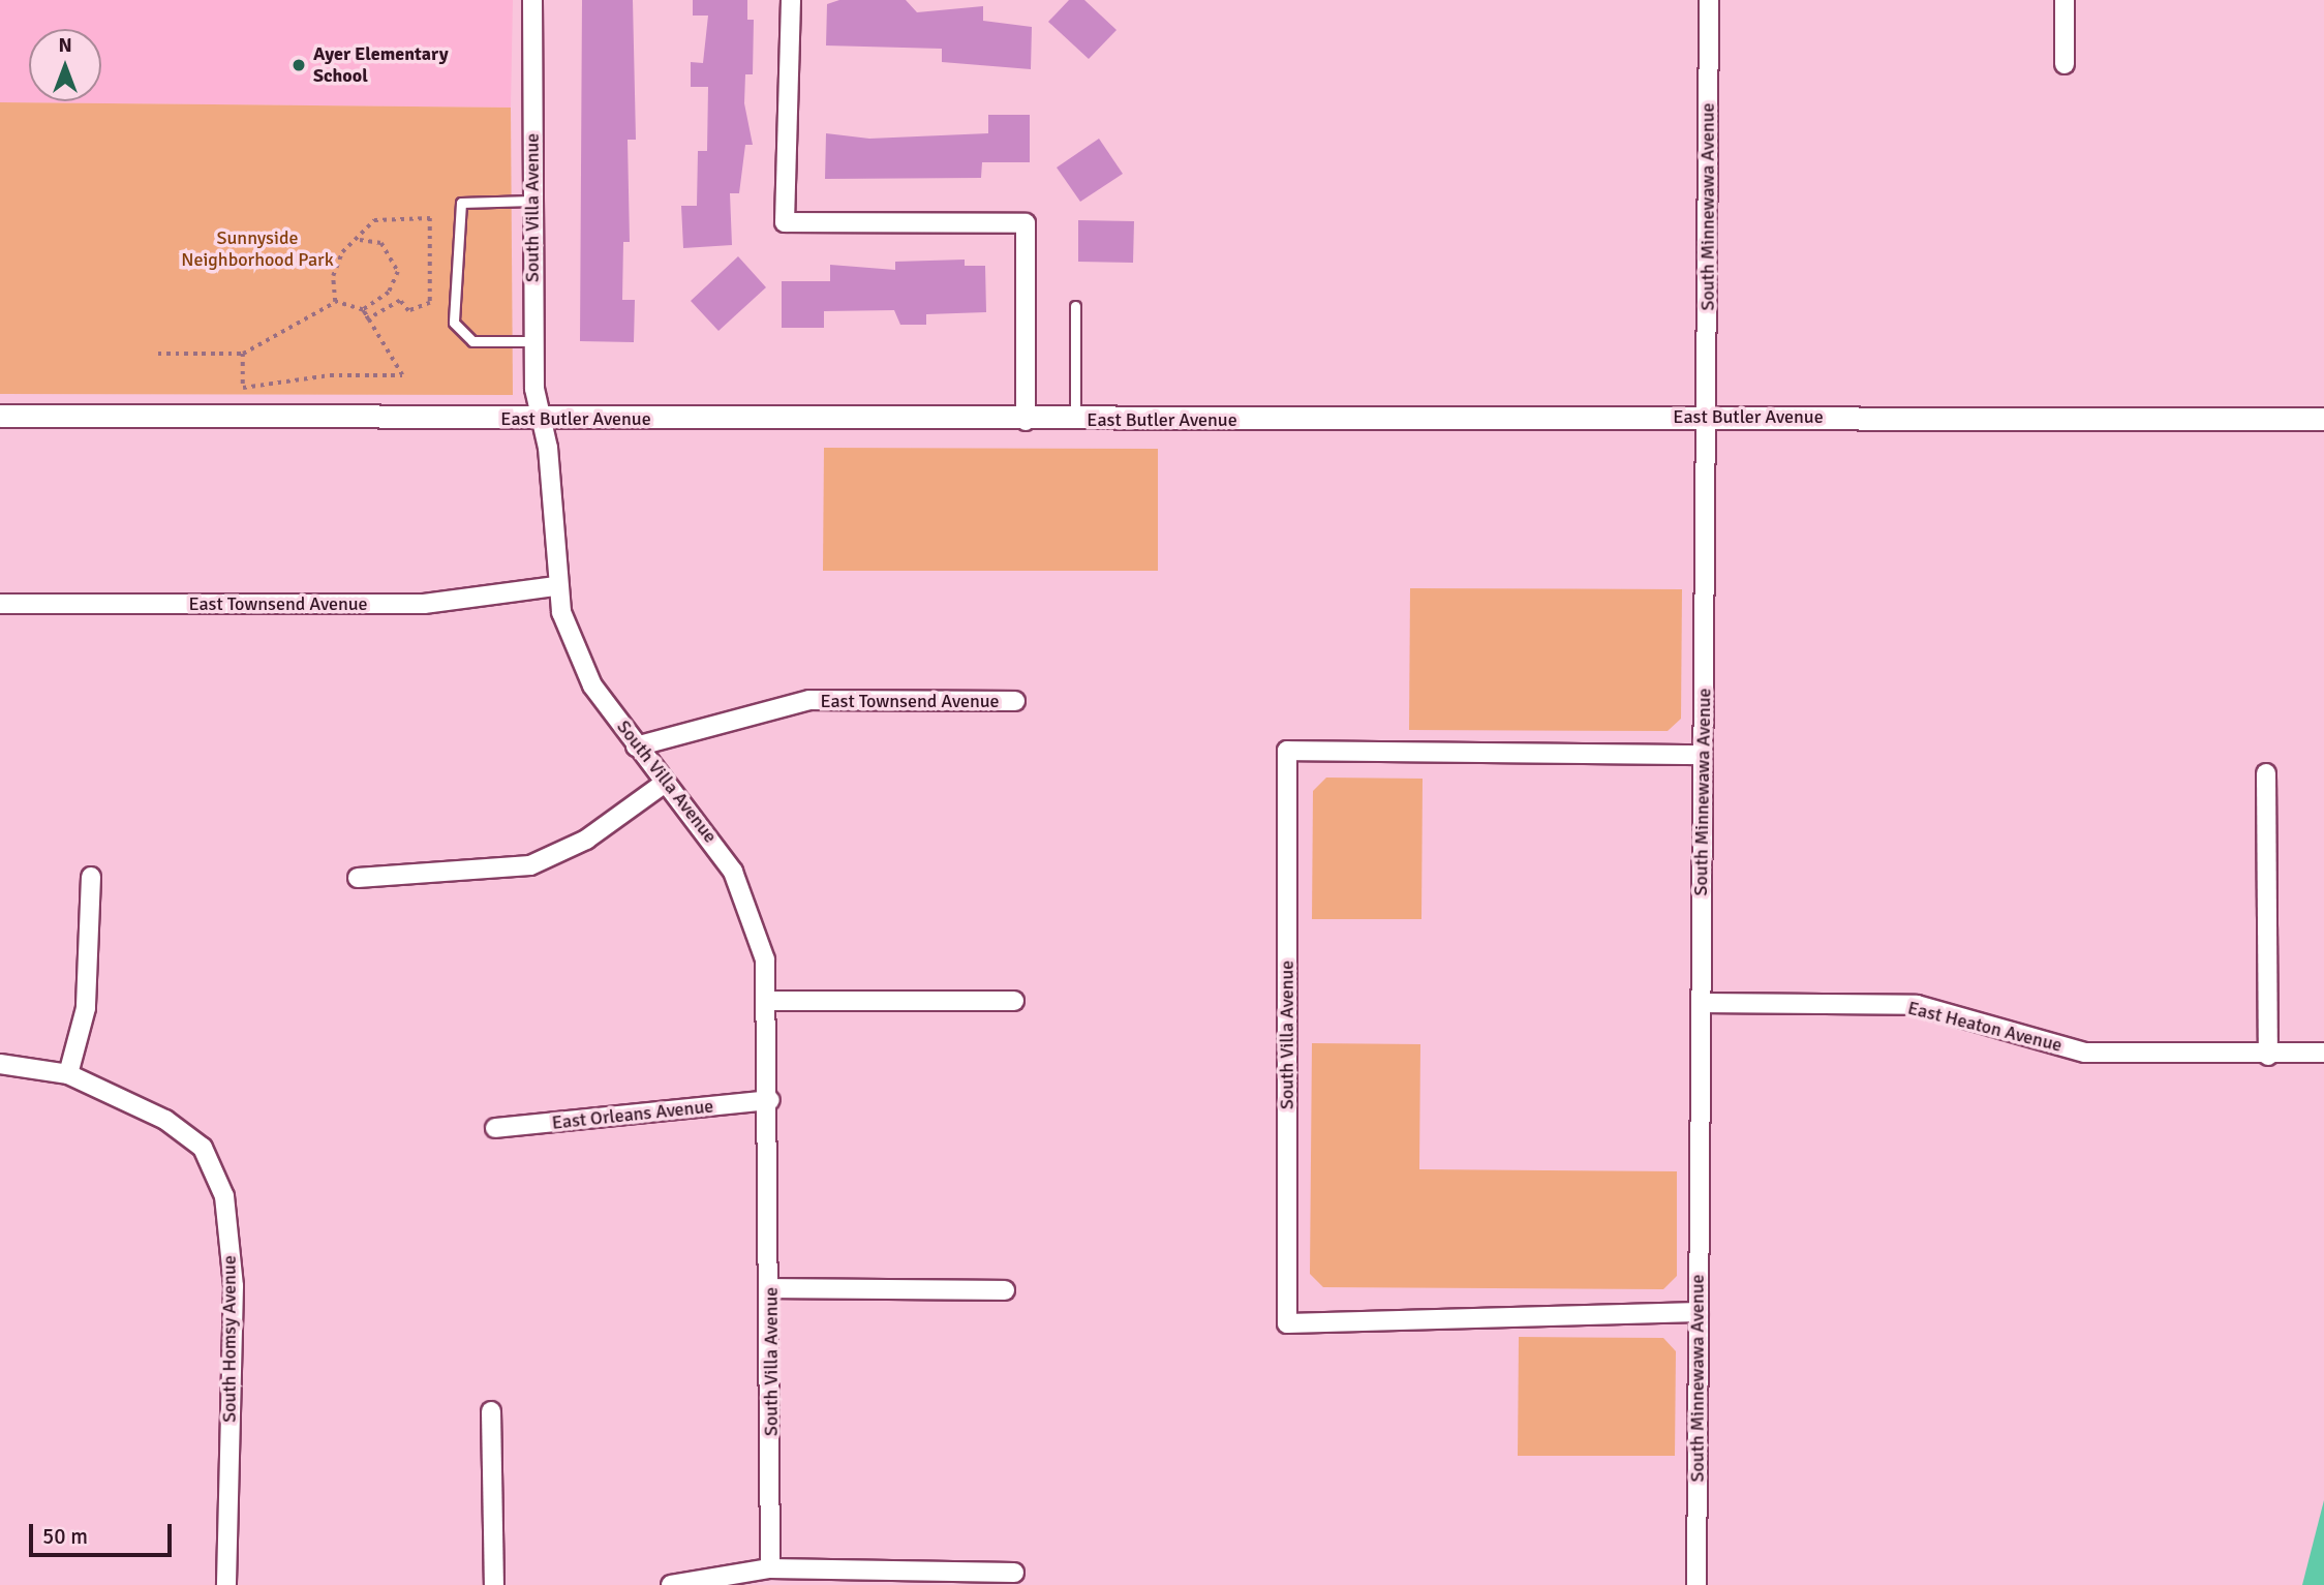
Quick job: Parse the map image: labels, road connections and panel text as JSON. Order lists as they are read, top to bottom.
{
  "streets": {
    "street": [
      "South Minnewawa Avenue",
      "South Villa Avenue",
      "East Butler Avenue",
      "East Townsend Avenue",
      "East Heaton Avenue",
      "East Orleans Avenue",
      "South Homsy Avenue"
    ]
  },
  "crossings": [
    ["South Minnewawa Avenue", "South Villa Avenue"],
    ["South Minnewawa Avenue", "East Butler Avenue"],
    ["South Minnewawa Avenue", "East Heaton Avenue"],
    ["South Villa Avenue", "East Butler Avenue"],
    ["South Villa Avenue", "East Townsend Avenue"],
    ["South Villa Avenue", "East Orleans Avenue"]
  ],
  "parks": ["Sunnyside Neighborhood Park"],
  "places": ["Ayer Elementary School"],
  "scale_bar": "50 m",
  "north": "top"
}
